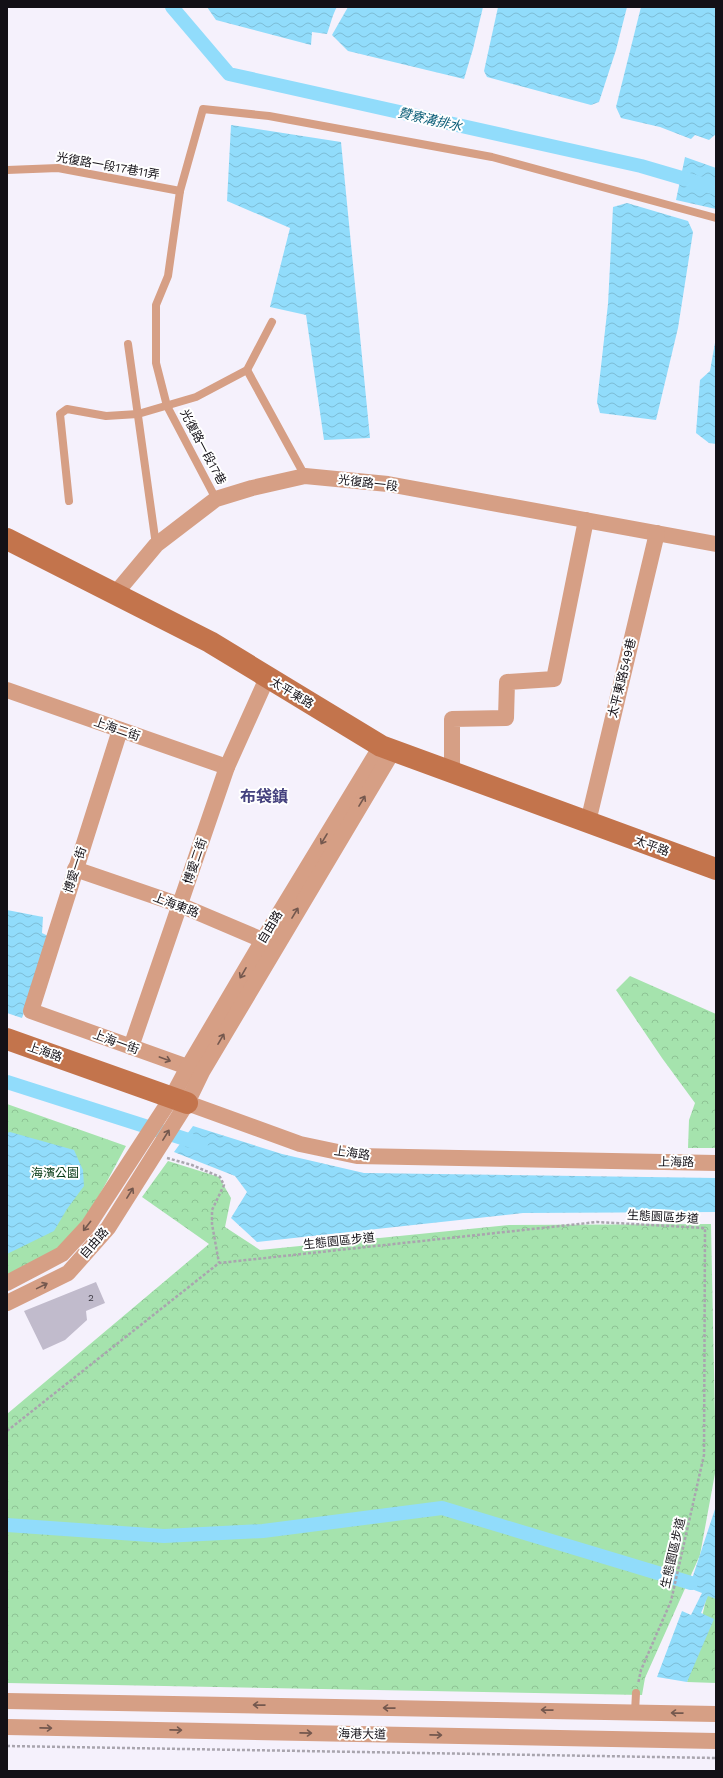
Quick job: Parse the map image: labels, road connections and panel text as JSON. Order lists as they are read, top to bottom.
{
  "streets": {
    "main road": ["太平東路", "太平路", "上海路"],
    "street": [
      "光復路一段",
      "太平東路549巷",
      "上海二街",
      "博愛二街",
      "博愛一街",
      "上海東路",
      "自由路",
      "上海一街",
      "海港大道"
    ],
    "lane": ["光復路一段17巷11弄", "光復路一段17巷"],
    "path": ["生態園區步道"]
  },
  "crossings": [
    ["光復路一段17巷11弄", "光復路一段17巷"],
    ["光復路一段17巷", "光復路一段"],
    ["光復路一段", "太平東路549巷"],
    ["光復路一段", "太平東路"],
    ["太平東路549巷", "太平東路"],
    ["太平東路549巷", "太平路"],
    ["太平東路", "太平路"],
    ["太平東路", "博愛二街"],
    ["太平東路", "自由路"],
    ["上海二街", "博愛二街"],
    ["上海二街", "博愛一街"],
    ["博愛二街", "上海東路"],
    ["博愛二街", "上海一街"],
    ["博愛一街", "上海東路"],
    ["博愛一街", "上海一街"],
    ["上海東路", "自由路"],
    ["自由路", "上海一街"],
    ["自由路", "上海路"]
  ],
  "one_way": ["上海一街"],
  "districts": ["布袋鎮"],
  "water": ["贊寮溝排水"],
  "parks": ["海濱公園"],
  "house_numbers": ["2"]
}
